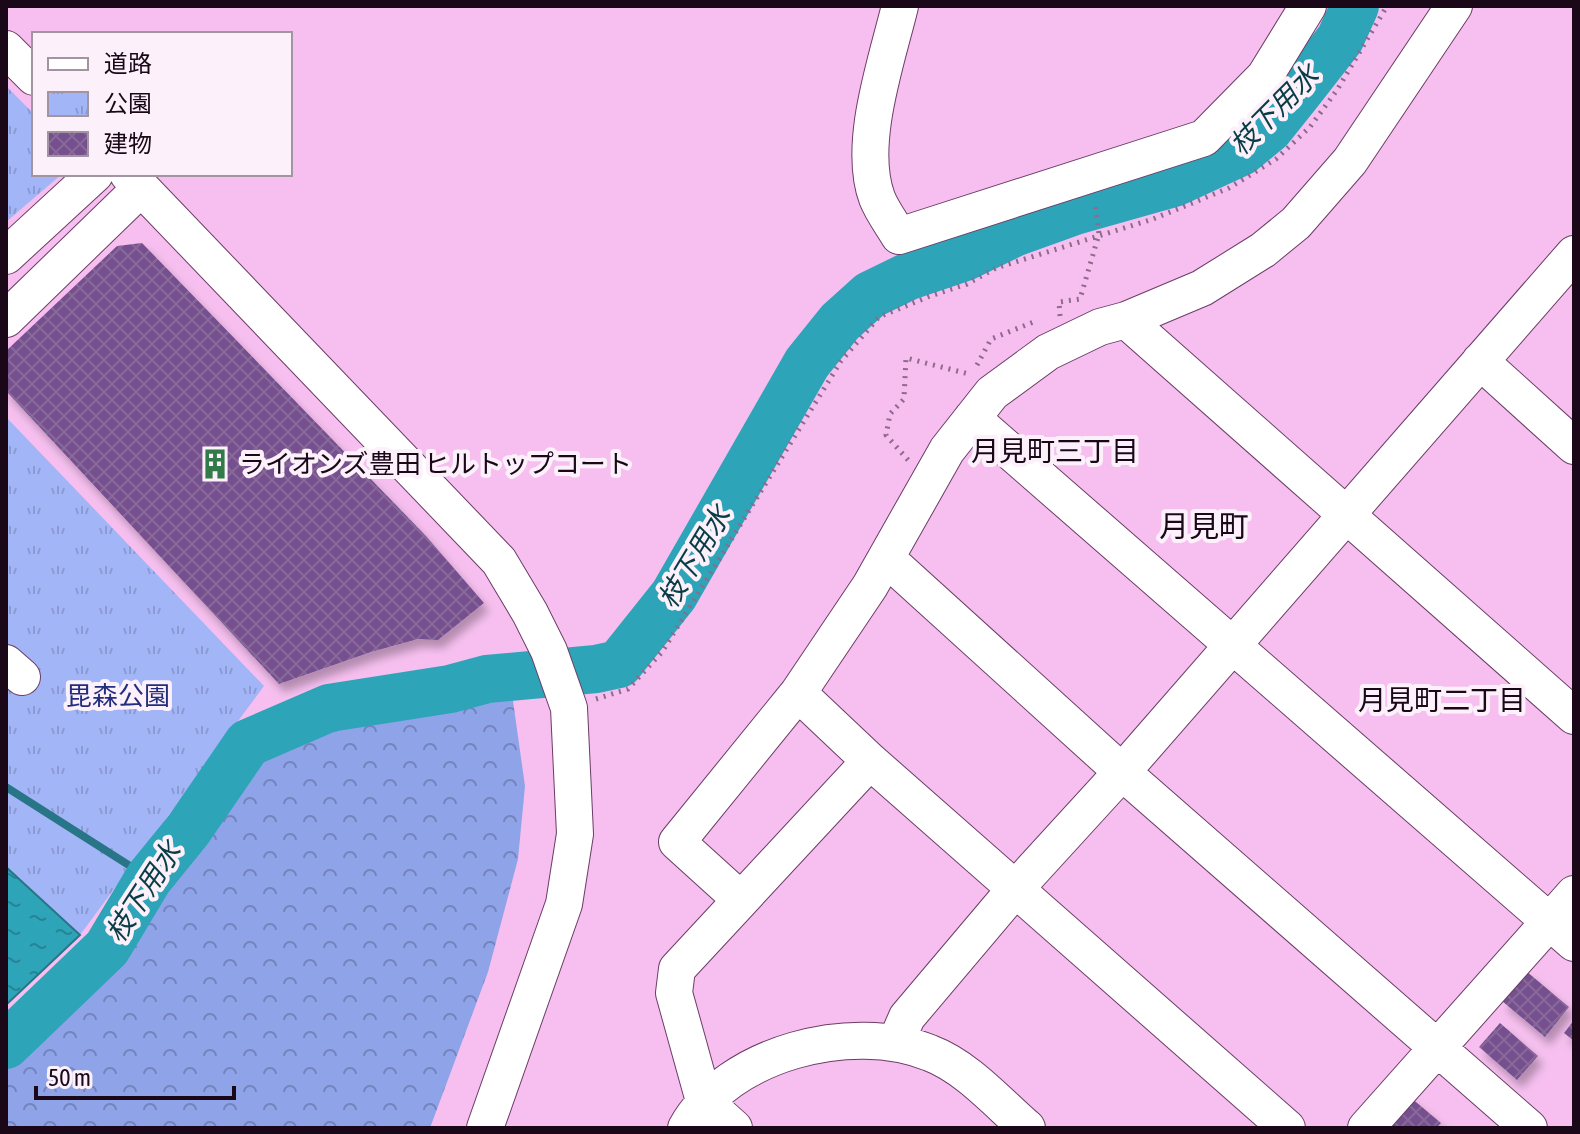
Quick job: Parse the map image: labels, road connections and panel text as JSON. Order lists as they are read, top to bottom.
{
  "districts": ["月見町三丁目", "月見町", "月見町二丁目"],
  "water": ["枝下用水"],
  "parks": ["毘森公園"],
  "places": {
    "building": ["ライオンズ豊田 ヒルトップコート"]
  },
  "legend": ["道路", "公園", "建物"],
  "scale_bar": "50 m"
}
